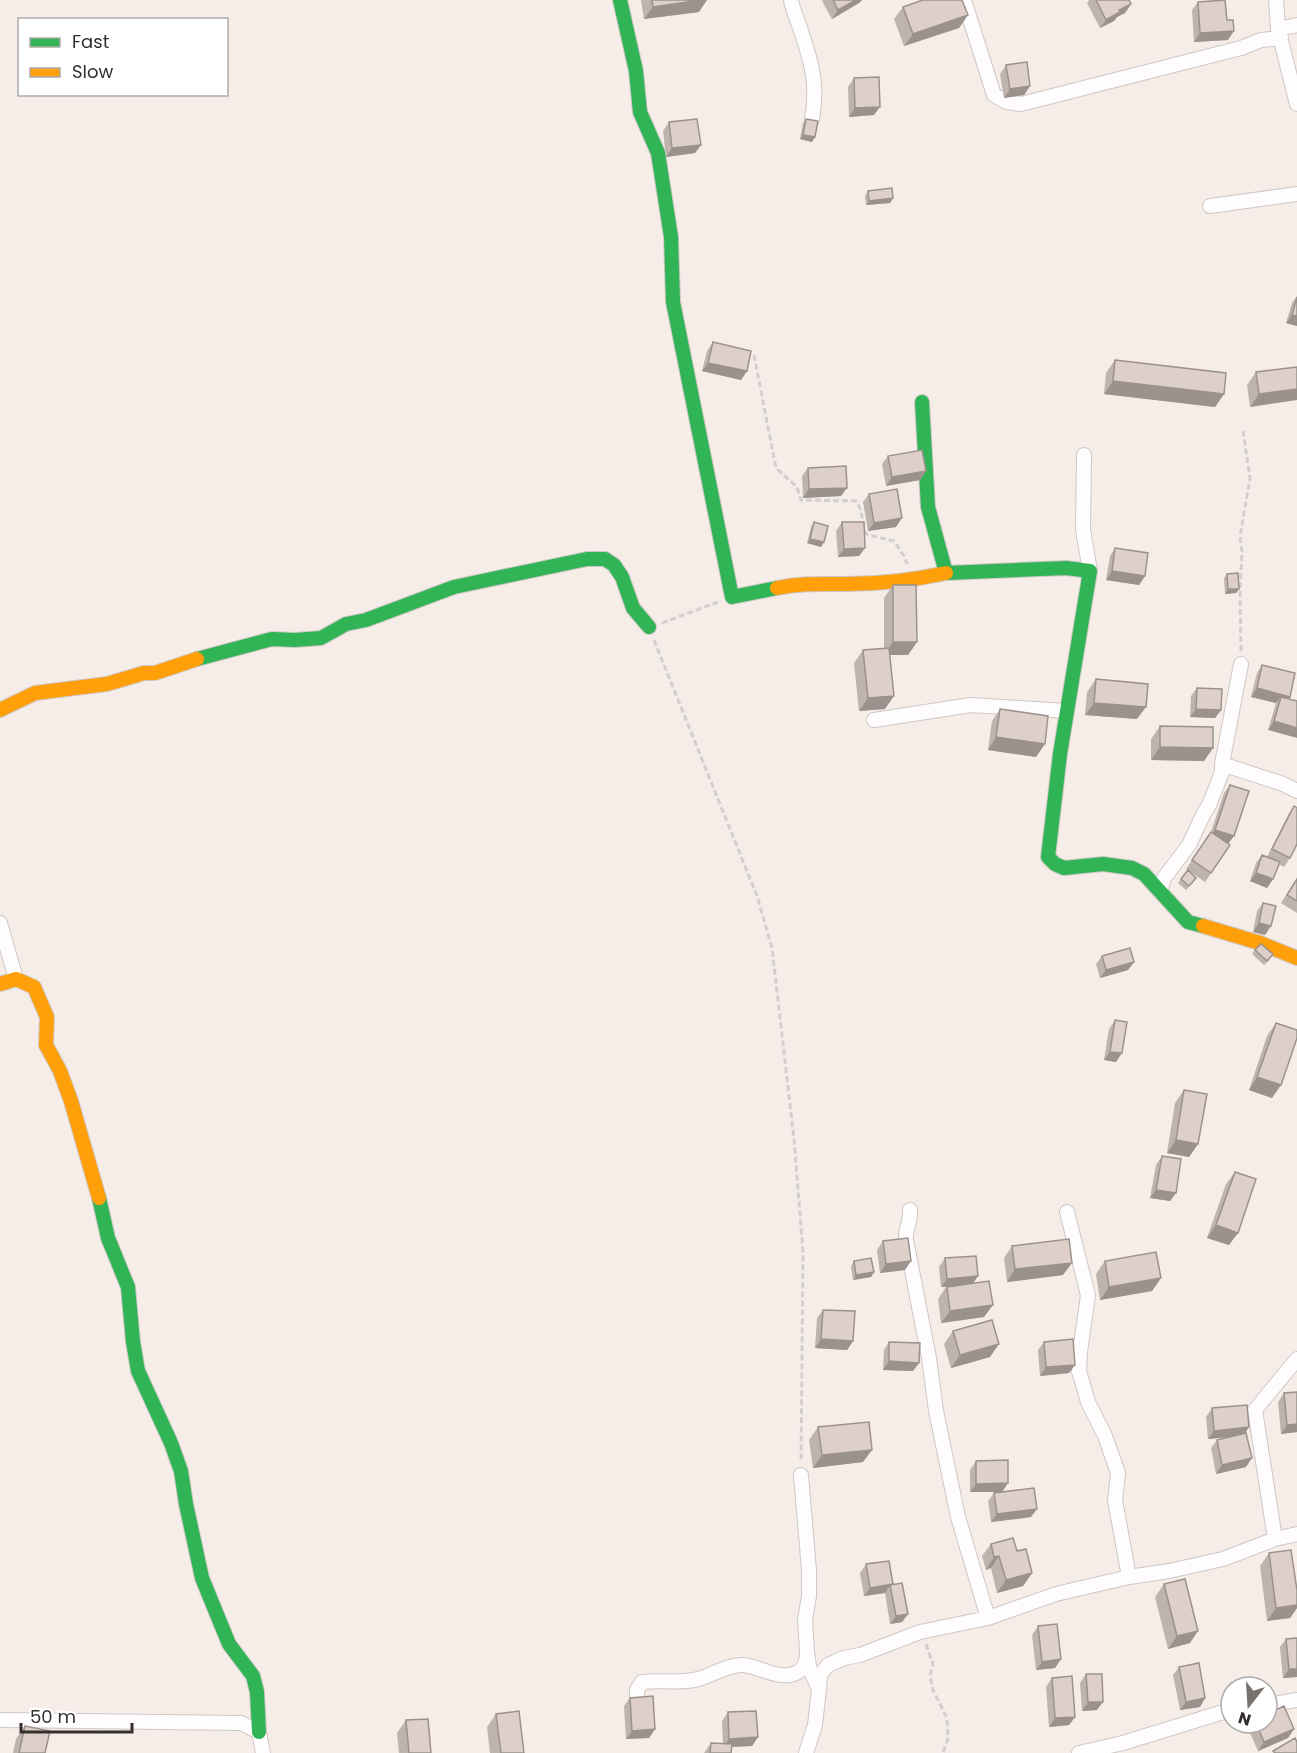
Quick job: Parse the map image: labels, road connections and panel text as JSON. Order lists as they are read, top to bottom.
{
  "legend": ["Fast", "Slow"],
  "scale_bar": "50 m",
  "north": "bottom"
}
